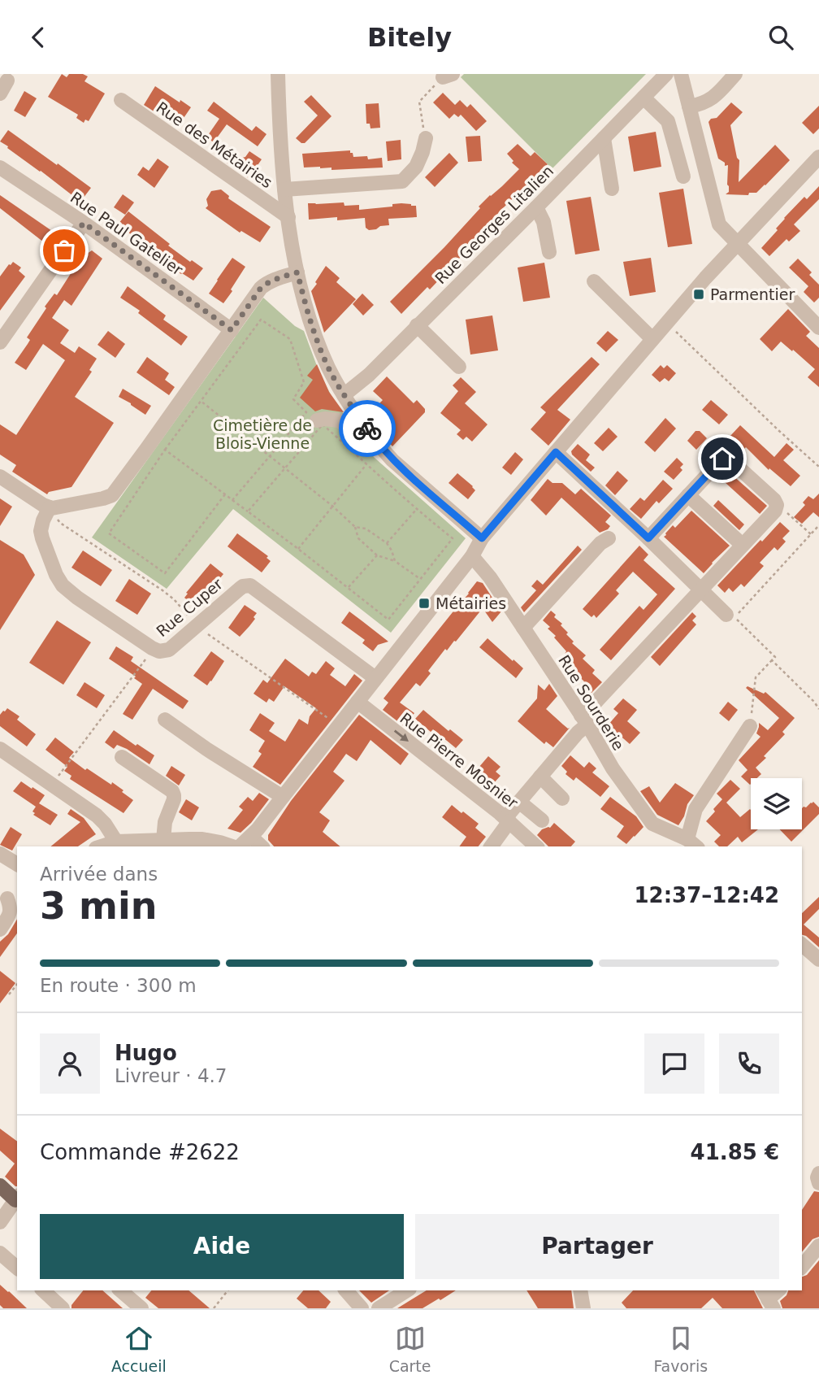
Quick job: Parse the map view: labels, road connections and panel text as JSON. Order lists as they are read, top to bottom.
{
  "streets": {
    "street": [
      "Rue des Métairies",
      "Rue Georges Litalien",
      "Rue Paul Gatelier",
      "Rue Cuper",
      "Rue Sourderie",
      "Rue Pierre Mosnier"
    ]
  },
  "crossings": [
    ["Rue des Métairies", "Rue Georges Litalien"]
  ],
  "one_way": ["Rue Pierre Mosnier"],
  "parks": ["Cimetière de Blois-Vienne"],
  "places": {
    "transit": ["Parmentier", "Métairies"]
  },
  "page": {
    "header": "Bitely",
    "heading": ["3 min", "Arrivée dans", "12:37–12:42"],
    "panel": [
      "Hugo",
      "Livreur · 4.7",
      "Commande #2622",
      "41.85 €"
    ],
    "bar": "En route · 300 m",
    "buttons": ["Aide", "Partager"],
    "tabs": ["Accueil", "Carte", "Favoris"]
  }
}
